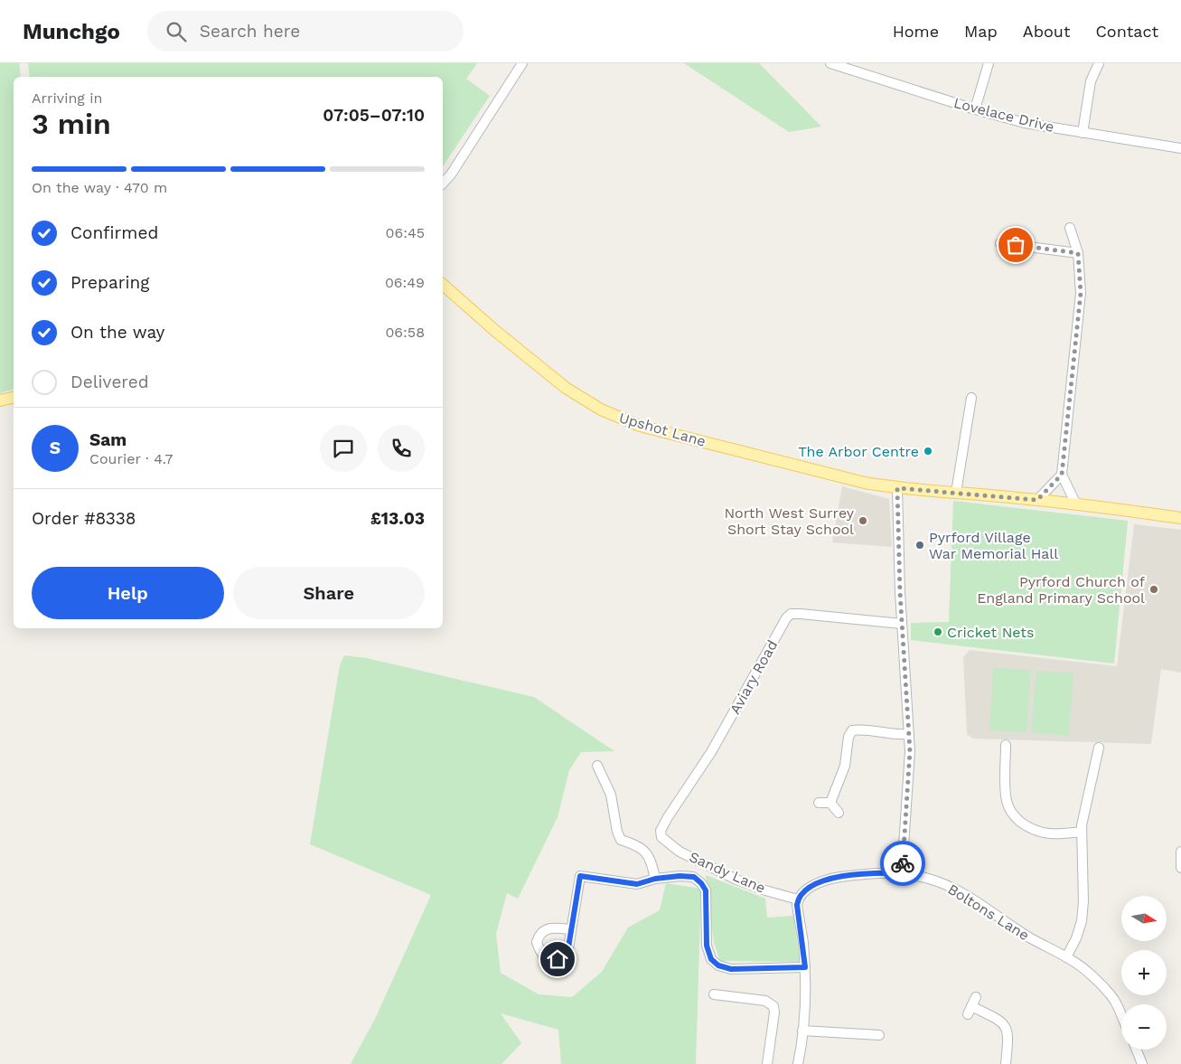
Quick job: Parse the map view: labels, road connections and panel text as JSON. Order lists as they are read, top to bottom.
{
  "streets": {
    "main road": ["Upshot Lane"],
    "street": [
      "Lovelace Drive",
      "Aviary Road",
      "Sandy Lane",
      "Boltons Lane"
    ]
  },
  "crossings": [
    ["Aviary Road", "Sandy Lane"],
    ["Sandy Lane", "Boltons Lane"]
  ],
  "places": [
    "The Arbor Centre",
    "North West Surrey Short Stay School",
    "Pyrford Village War Memorial Hall",
    "Pyrford Church of England Primary School",
    "Cricket Nets"
  ],
  "north": "right",
  "page": {
    "header": "Munchgo",
    "search": "Search here",
    "nav": [
      "Home",
      "Map",
      "About",
      "Contact"
    ],
    "heading": ["3 min", "Arriving in", "07:05–07:10"],
    "panel": [
      "Sam",
      "Courier · 4.7",
      "Order #8338",
      "£13.03"
    ],
    "bar": "On the way · 470 m",
    "list": [
      ["Confirmed", "06:45"],
      ["Preparing", "06:49"],
      ["On the way", "06:58"],
      "Delivered"
    ],
    "round": "S",
    "buttons": ["Help", "Share"],
    "map_buttons": ["+", "−"]
  }
}
